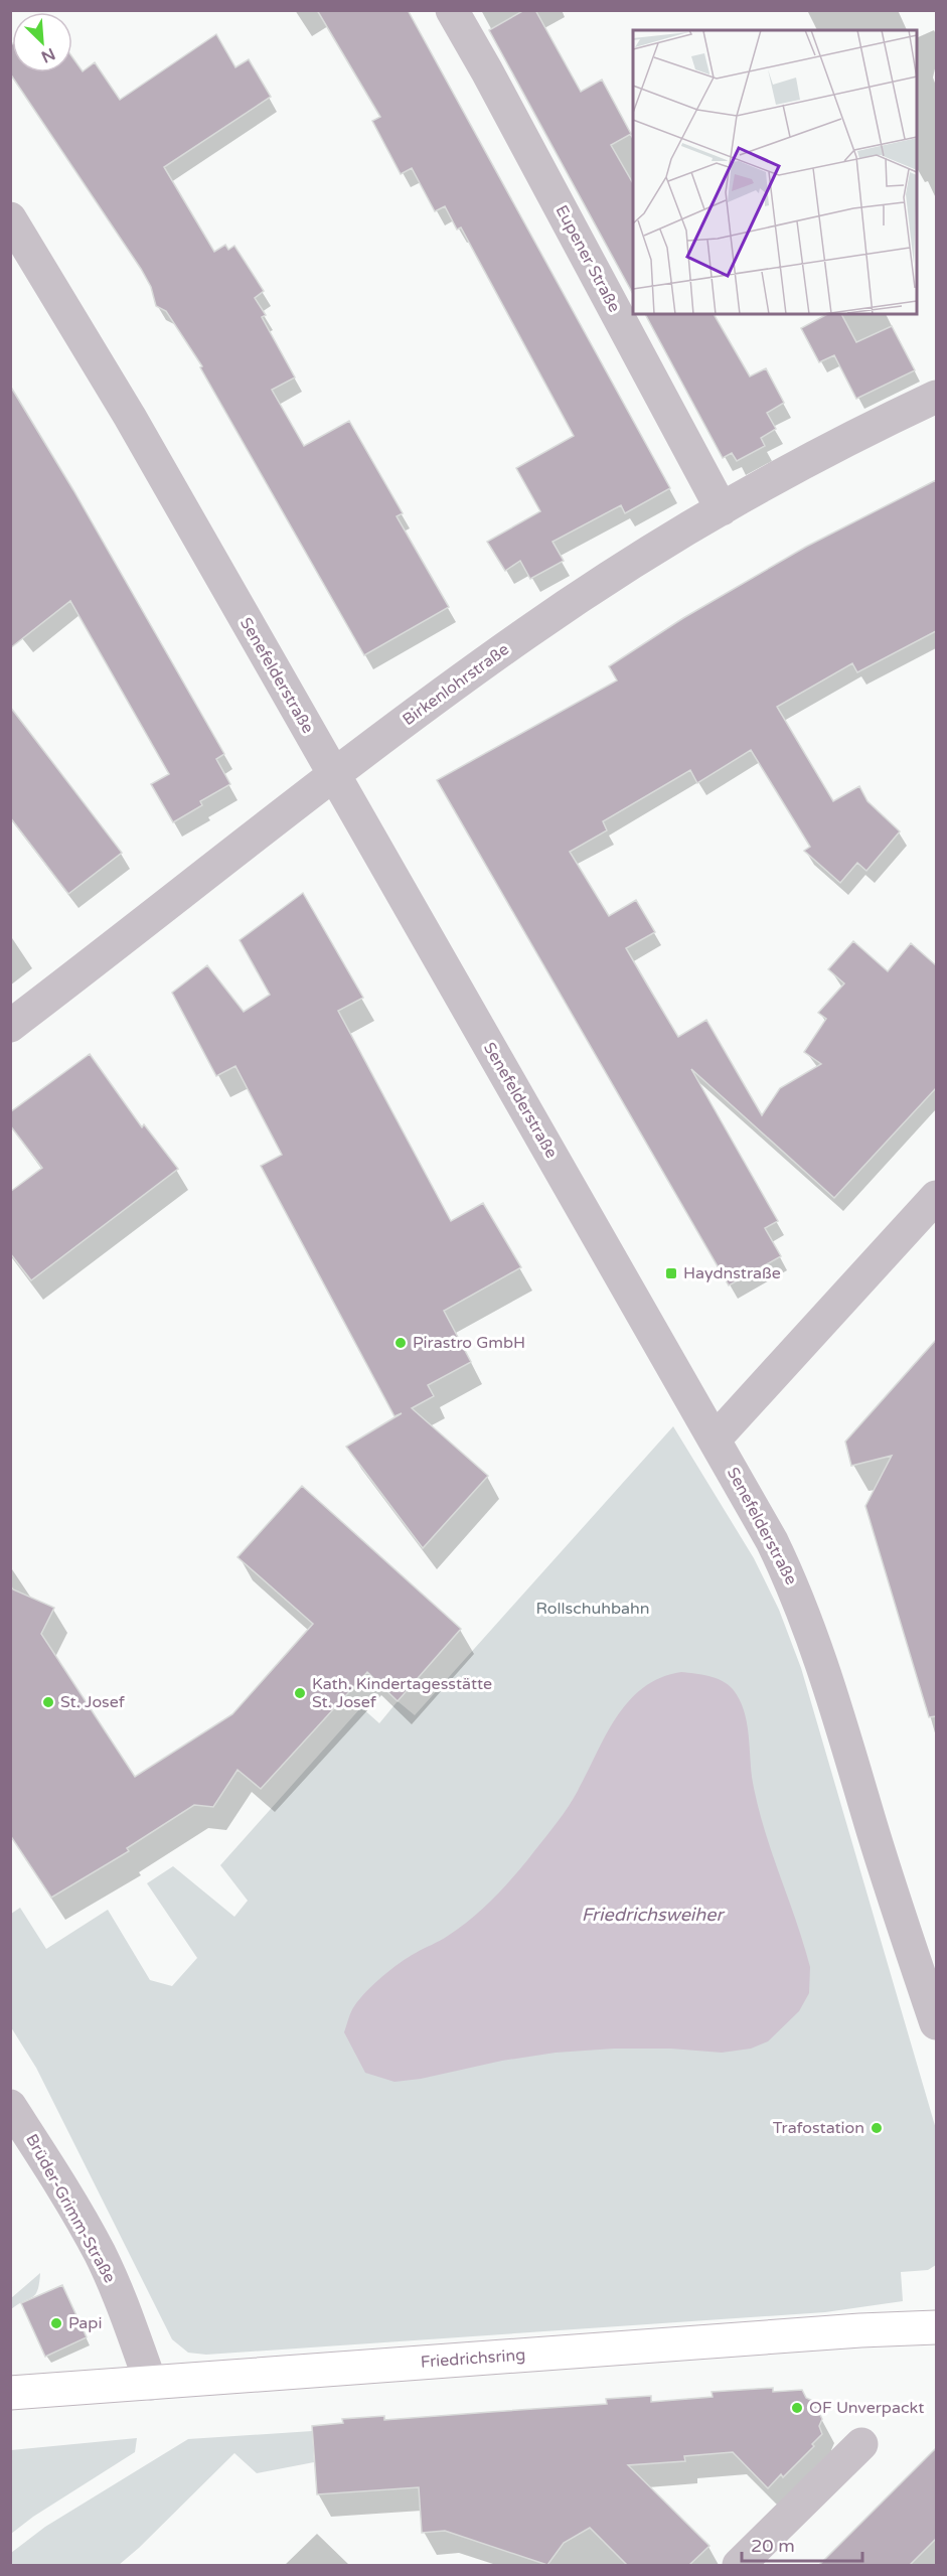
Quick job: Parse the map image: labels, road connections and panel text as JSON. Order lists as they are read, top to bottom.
{
  "streets": {
    "street": [
      "Eupener Straße",
      "Senefelderstraße",
      "Birkenlohrstraße",
      "Brüder-Grimm-Straße",
      "Friedrichsring"
    ]
  },
  "crossings": [
    ["Eupener Straße", "Birkenlohrstraße"],
    ["Senefelderstraße", "Birkenlohrstraße"],
    ["Brüder-Grimm-Straße", "Friedrichsring"]
  ],
  "water": ["Friedrichsweiher"],
  "parks": ["Rollschuhbahn"],
  "places": {
    "transit": ["Haydnstraße"],
    "other": [
      "Pirastro GmbH",
      "Kath. Kindertagesstätte St. Josef",
      "St. Josef",
      "Trafostation",
      "Papi",
      "OF Unverpackt"
    ]
  },
  "scale_bar": "20 m",
  "north": "bottom right"
}
